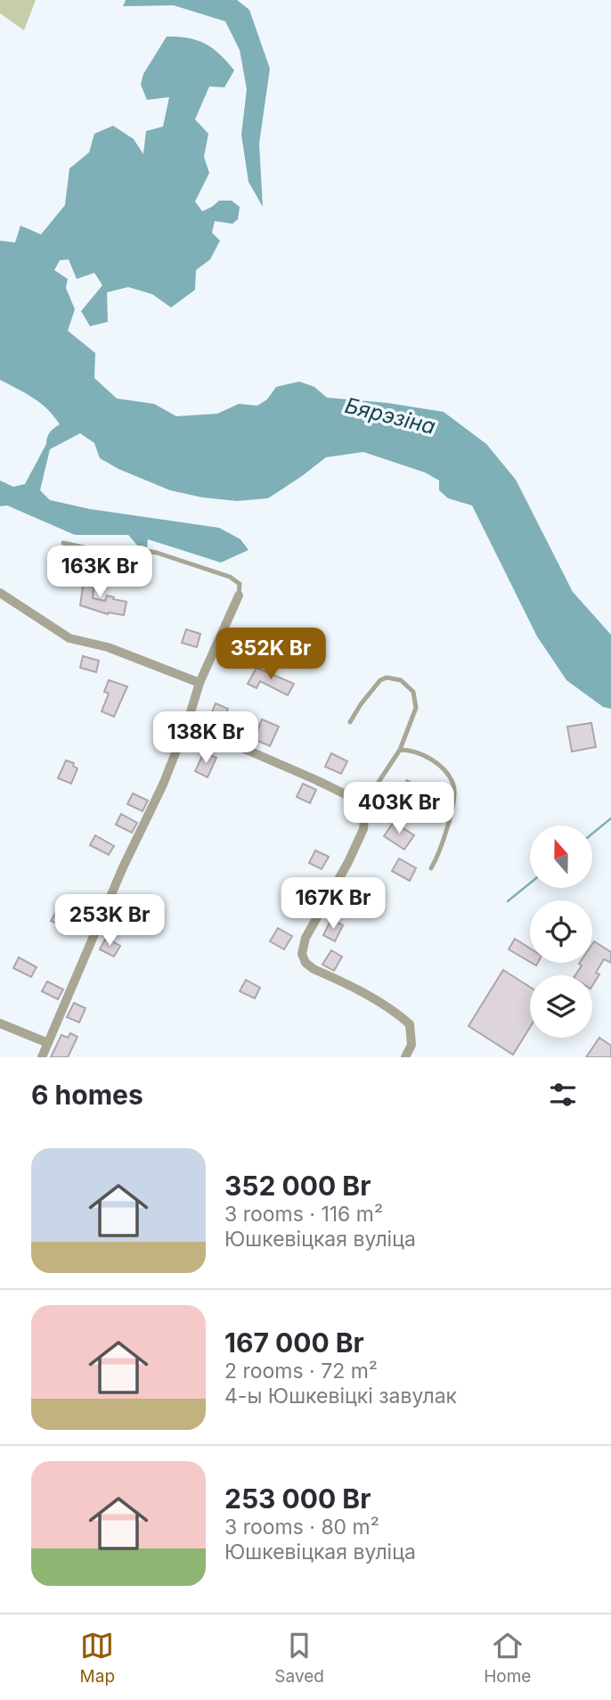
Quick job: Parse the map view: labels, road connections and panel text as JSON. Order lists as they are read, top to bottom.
{
  "water": ["Бярэзіна"],
  "north": "top",
  "page": {
    "price": [
      "163K Br",
      "352K Br",
      "138K Br",
      "403K Br",
      "167K Br",
      "253K Br"
    ],
    "heading": "6 homes",
    "list": [
      {
        "name": "352 000 Br",
        "note": "3 rooms · 116 m² · Юшкевіцкая вуліца"
      },
      {
        "name": "167 000 Br",
        "note": "2 rooms · 72 m² · 4-ы Юшкевіцкі завулак"
      },
      {
        "name": "253 000 Br",
        "note": "3 rooms · 80 m² · Юшкевіцкая вуліца"
      }
    ],
    "tabs": ["Map", "Saved", "Home"]
  }
}
